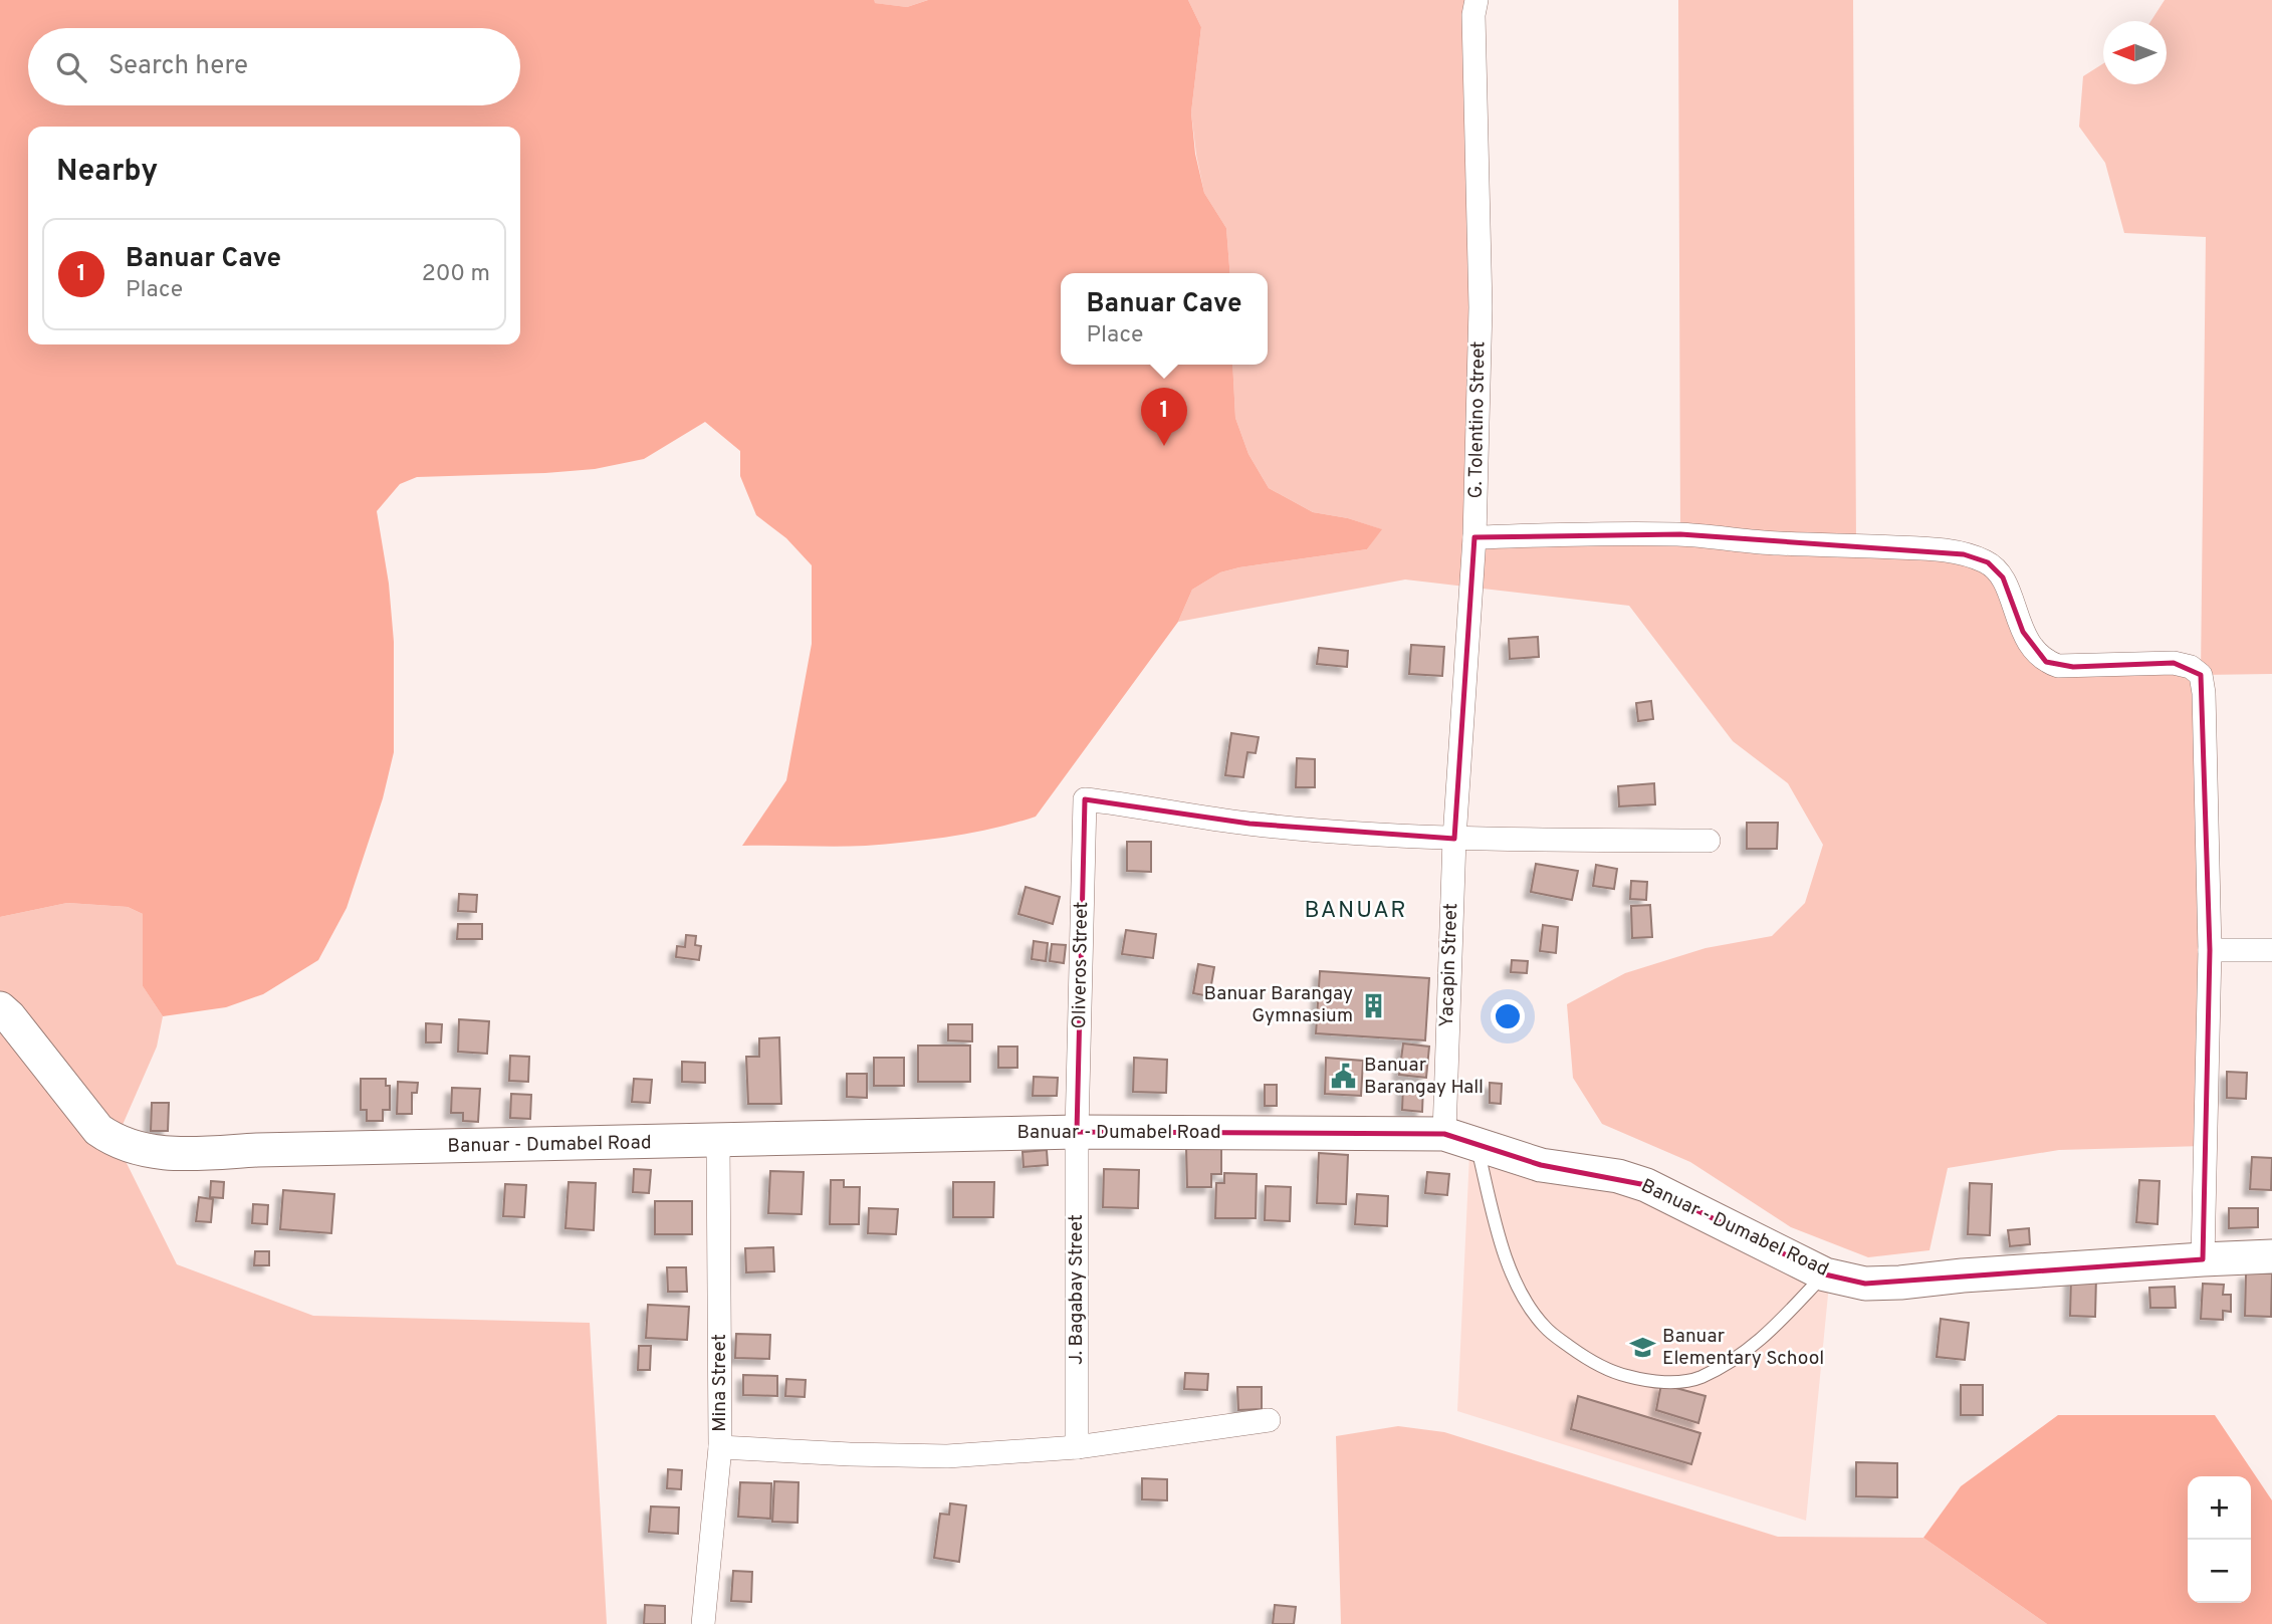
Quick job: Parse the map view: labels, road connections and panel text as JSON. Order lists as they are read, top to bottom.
{
  "streets": {
    "street": [
      "G. Tolentino Street",
      "Oliveros Street",
      "Yacapin Street",
      "Banuar - Dumabel Road",
      "J. Bagabay Street",
      "Mina Street"
    ]
  },
  "crossings": [
    ["G. Tolentino Street", "Oliveros Street"],
    ["G. Tolentino Street", "Yacapin Street"],
    ["Oliveros Street", "Yacapin Street"],
    ["Oliveros Street", "Banuar - Dumabel Road"],
    ["Oliveros Street", "J. Bagabay Street"],
    ["Yacapin Street", "Banuar - Dumabel Road"],
    ["Banuar - Dumabel Road", "J. Bagabay Street"],
    ["Banuar - Dumabel Road", "Mina Street"]
  ],
  "districts": ["BANUAR"],
  "places": {
    "building": ["Banuar Barangay Gymnasium"],
    "public building": ["Banuar Barangay Hall"],
    "school or university": ["Banuar Elementary School"]
  },
  "north": "left",
  "page": {
    "search": "Search here",
    "heading": "Nearby",
    "list": [
      {
        "mark": "1",
        "name": "Banuar Cave",
        "note": "Place",
        "value": "200 m"
      }
    ],
    "popup": ["Banuar Cave", "Place"],
    "pins": "1",
    "map_buttons": ["+", "−"]
  }
}
